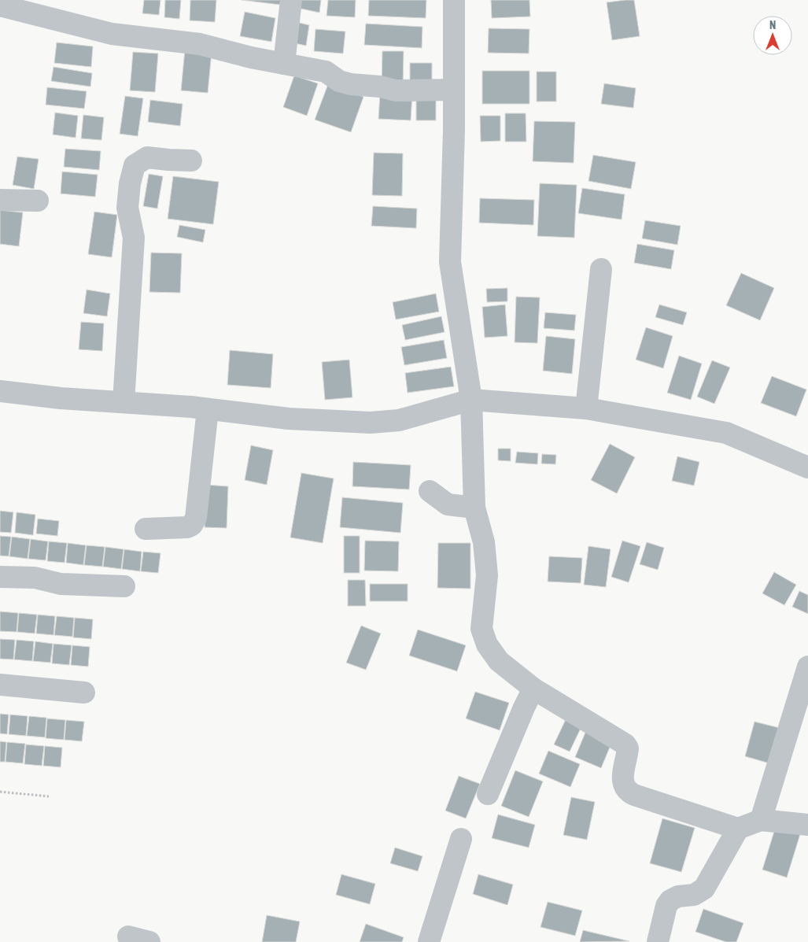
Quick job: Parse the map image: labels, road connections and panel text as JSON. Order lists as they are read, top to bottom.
{
  "north": "top"
}
